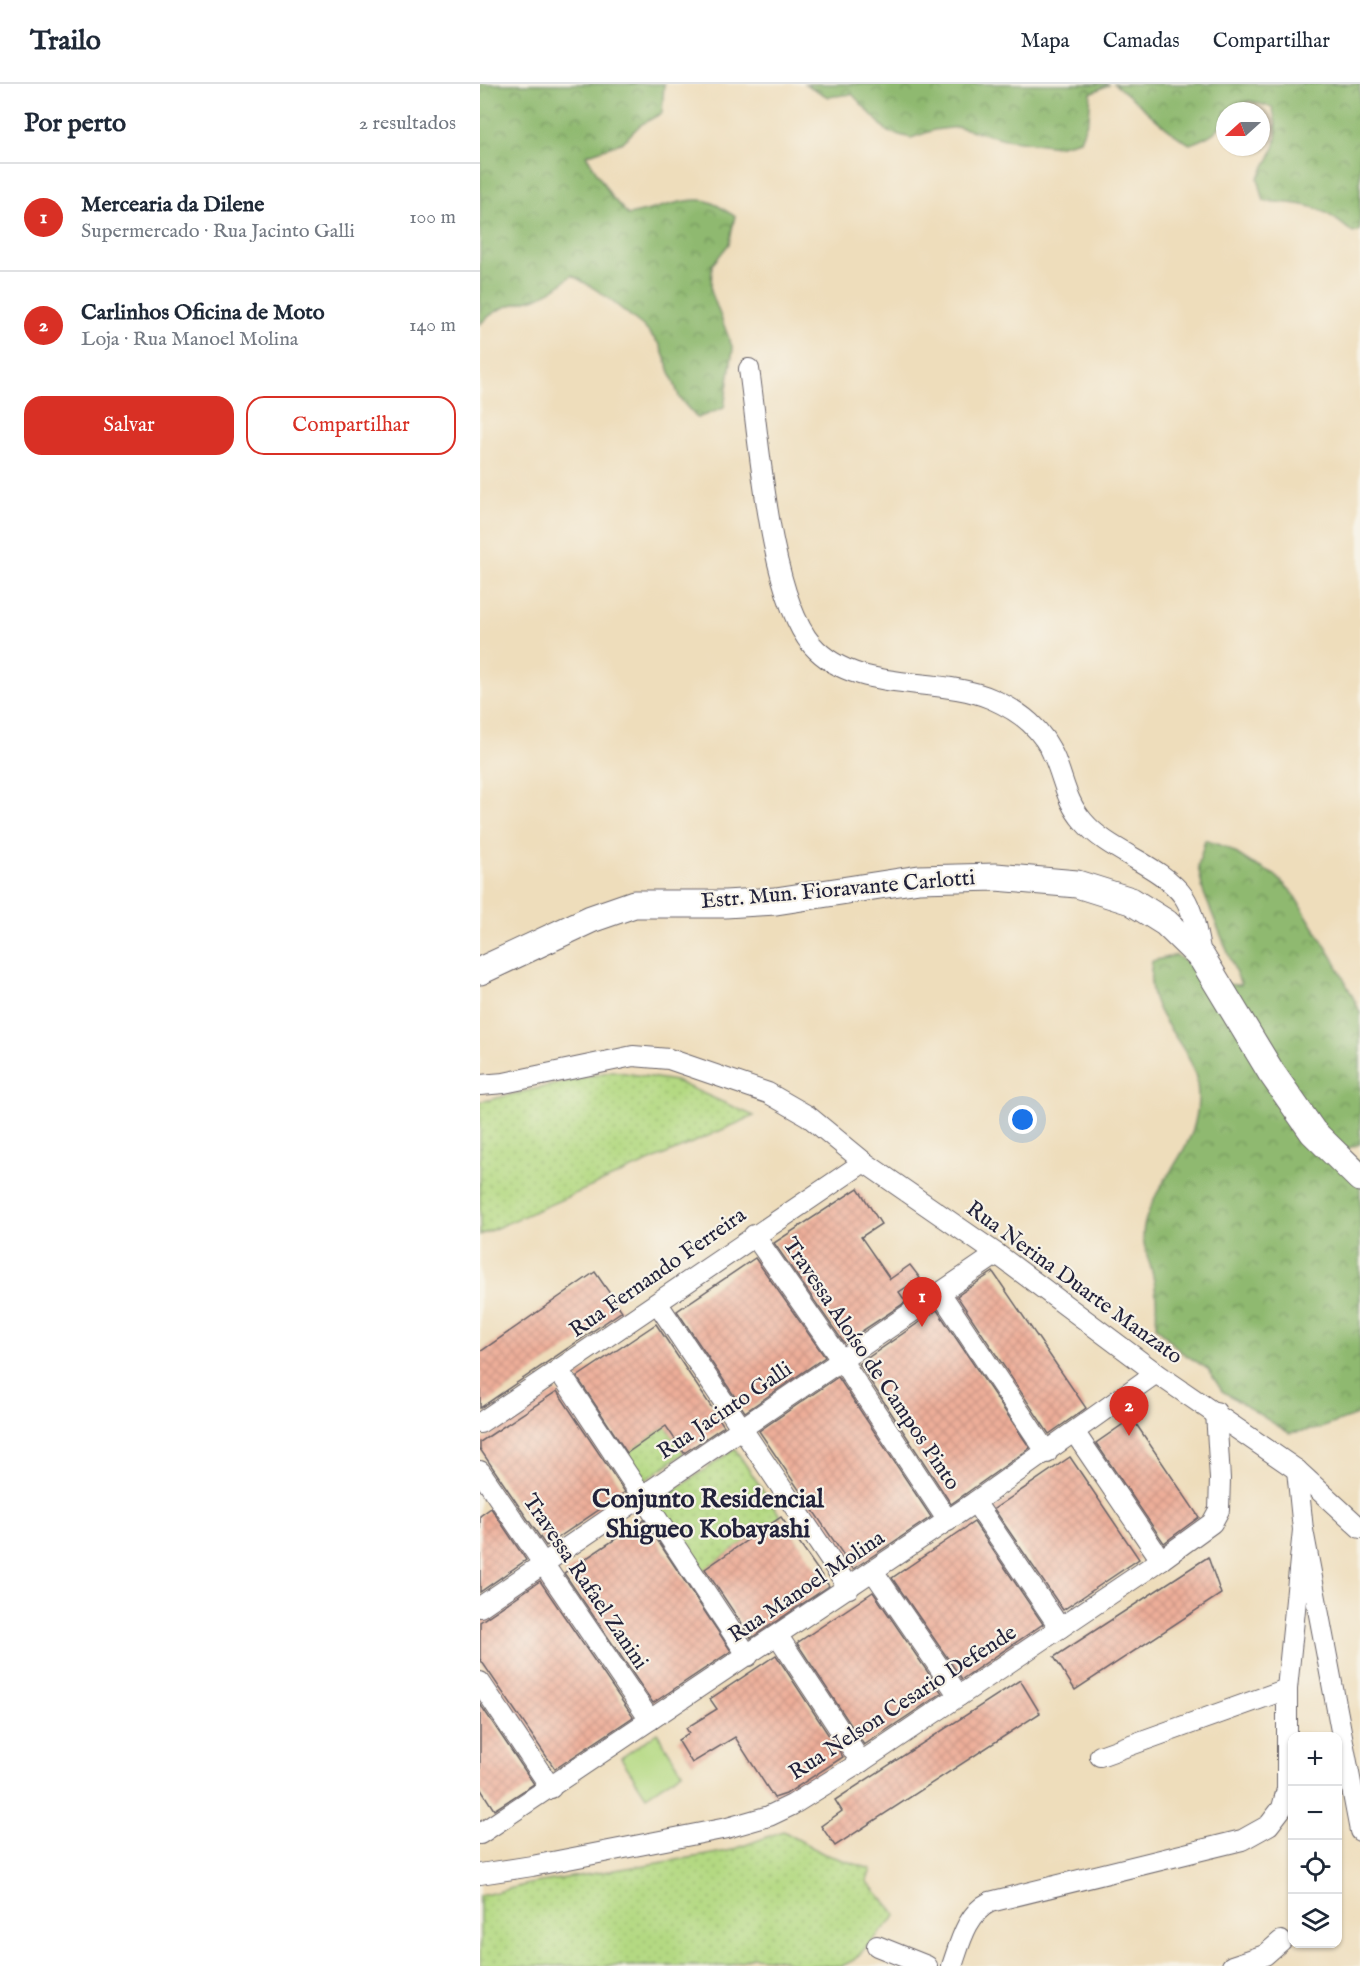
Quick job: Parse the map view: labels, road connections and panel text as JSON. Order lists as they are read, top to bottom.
{
  "streets": {
    "street": [
      "Estr. Mun. Fioravante Carlotti",
      "Rua Fernando Ferreira",
      "Rua Nerina Duarte Manzato",
      "Travessa Aloíso de Campos Pinto",
      "Rua Jacinto Galli",
      "Travessa Rafael Zanini",
      "Rua Manoel Molina",
      "Rua Nelson Cesario Defende"
    ]
  },
  "crossings": [
    ["Rua Fernando Ferreira", "Rua Nerina Duarte Manzato"],
    ["Rua Fernando Ferreira", "Travessa Aloíso de Campos Pinto"],
    ["Rua Nerina Duarte Manzato", "Rua Jacinto Galli"],
    ["Rua Nerina Duarte Manzato", "Rua Manoel Molina"],
    ["Rua Nerina Duarte Manzato", "Rua Nelson Cesario Defende"],
    ["Travessa Aloíso de Campos Pinto", "Rua Jacinto Galli"],
    ["Travessa Aloíso de Campos Pinto", "Rua Manoel Molina"],
    ["Rua Jacinto Galli", "Travessa Rafael Zanini"],
    ["Travessa Rafael Zanini", "Rua Manoel Molina"]
  ],
  "districts": ["Conjunto Residencial Shigueo Kobayashi"],
  "north": "left",
  "page": {
    "header": "Trailo",
    "nav": ["Mapa", "Camadas", "Compartilhar"],
    "heading": ["Por perto", "2 resultados"],
    "list": [
      {
        "mark": "1",
        "name": "Mercearia da Dilene",
        "note": "Supermercado · Rua Jacinto Galli",
        "value": "100 m"
      },
      {
        "mark": "2",
        "name": "Carlinhos Oficina de Moto",
        "note": "Loja · Rua Manoel Molina",
        "value": "140 m"
      }
    ],
    "buttons": ["Salvar", "Compartilhar"],
    "pins": ["1", "2"],
    "map_buttons": ["+", "−"]
  }
}
